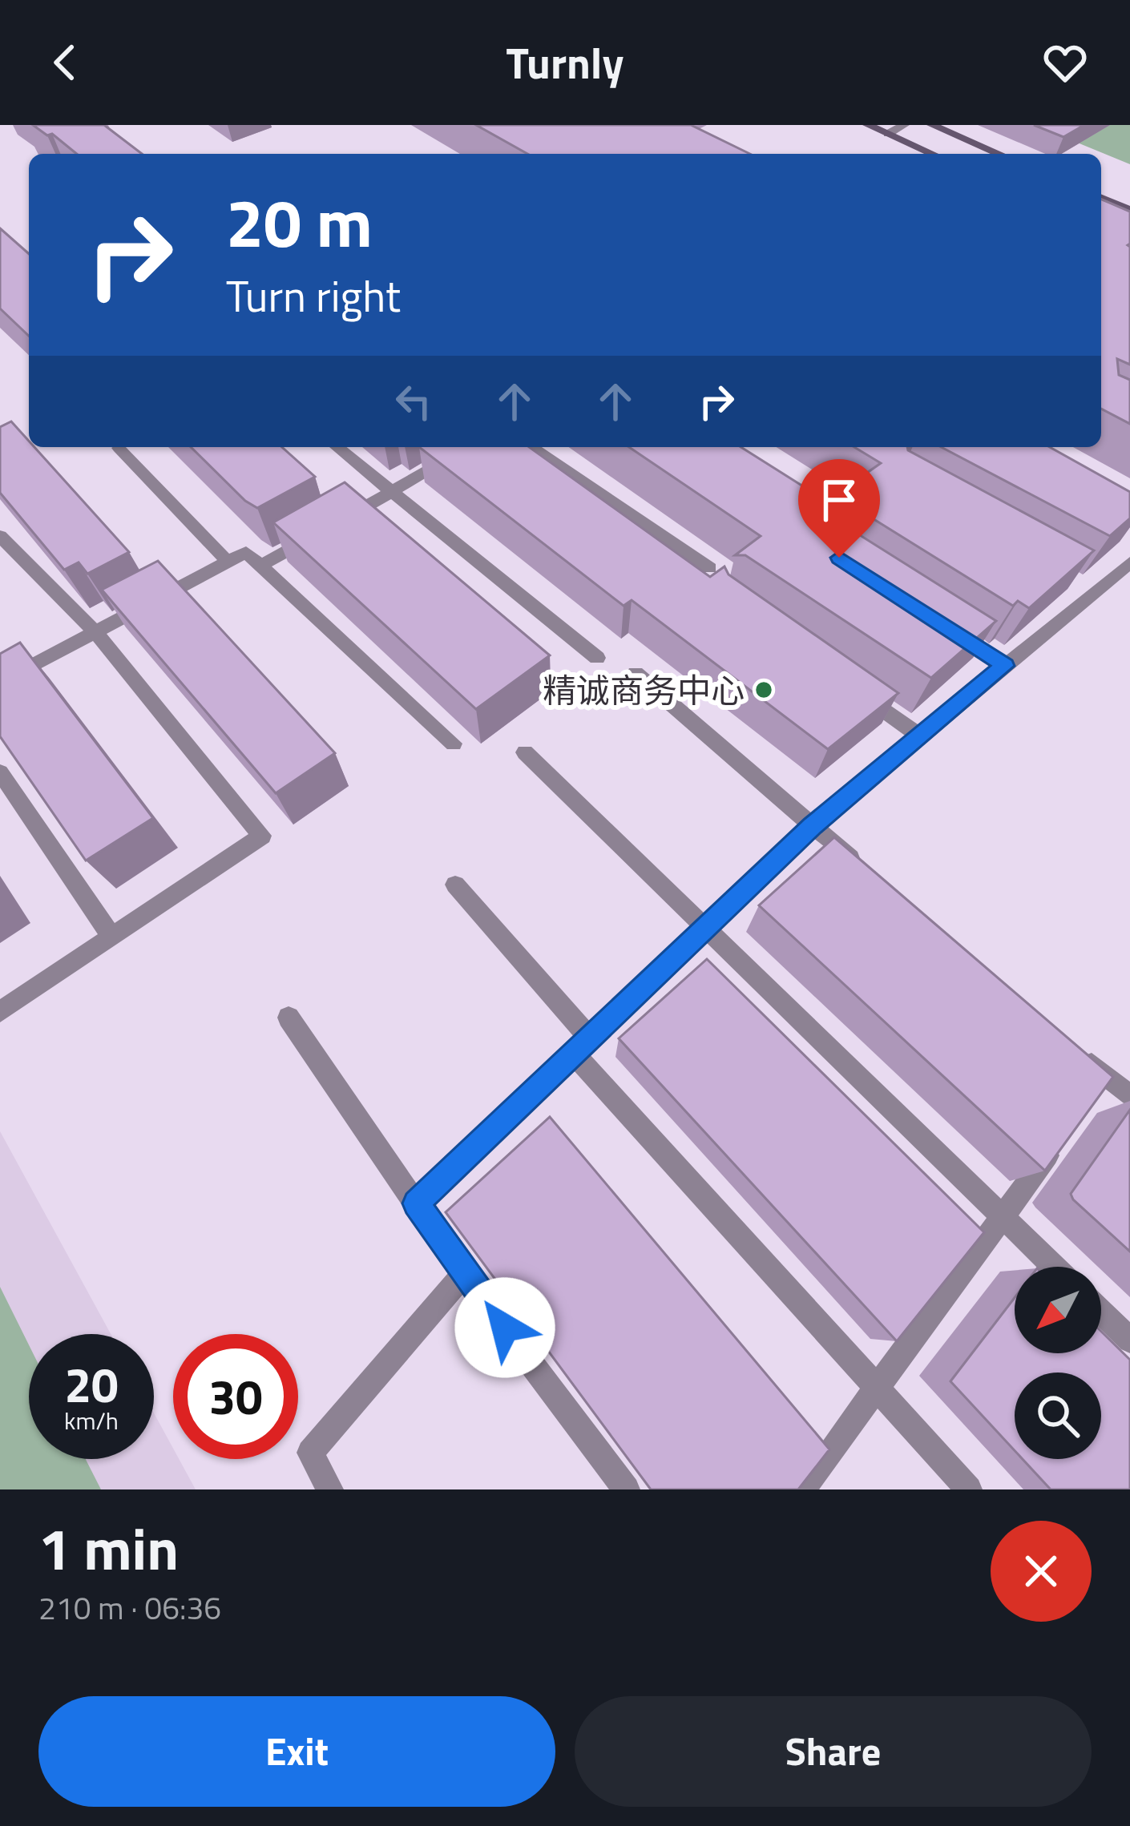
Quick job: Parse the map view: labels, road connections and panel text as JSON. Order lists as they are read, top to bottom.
{
  "places": ["精诚商务中心"],
  "north": "bottom left",
  "page": {
    "header": "Turnly",
    "turn": ["20 m", "Turn right"],
    "speed": "20 km/h",
    "limit": "30",
    "heading": ["1 min", "210 m · 06:36"],
    "buttons": ["Exit", "Share"]
  }
}
